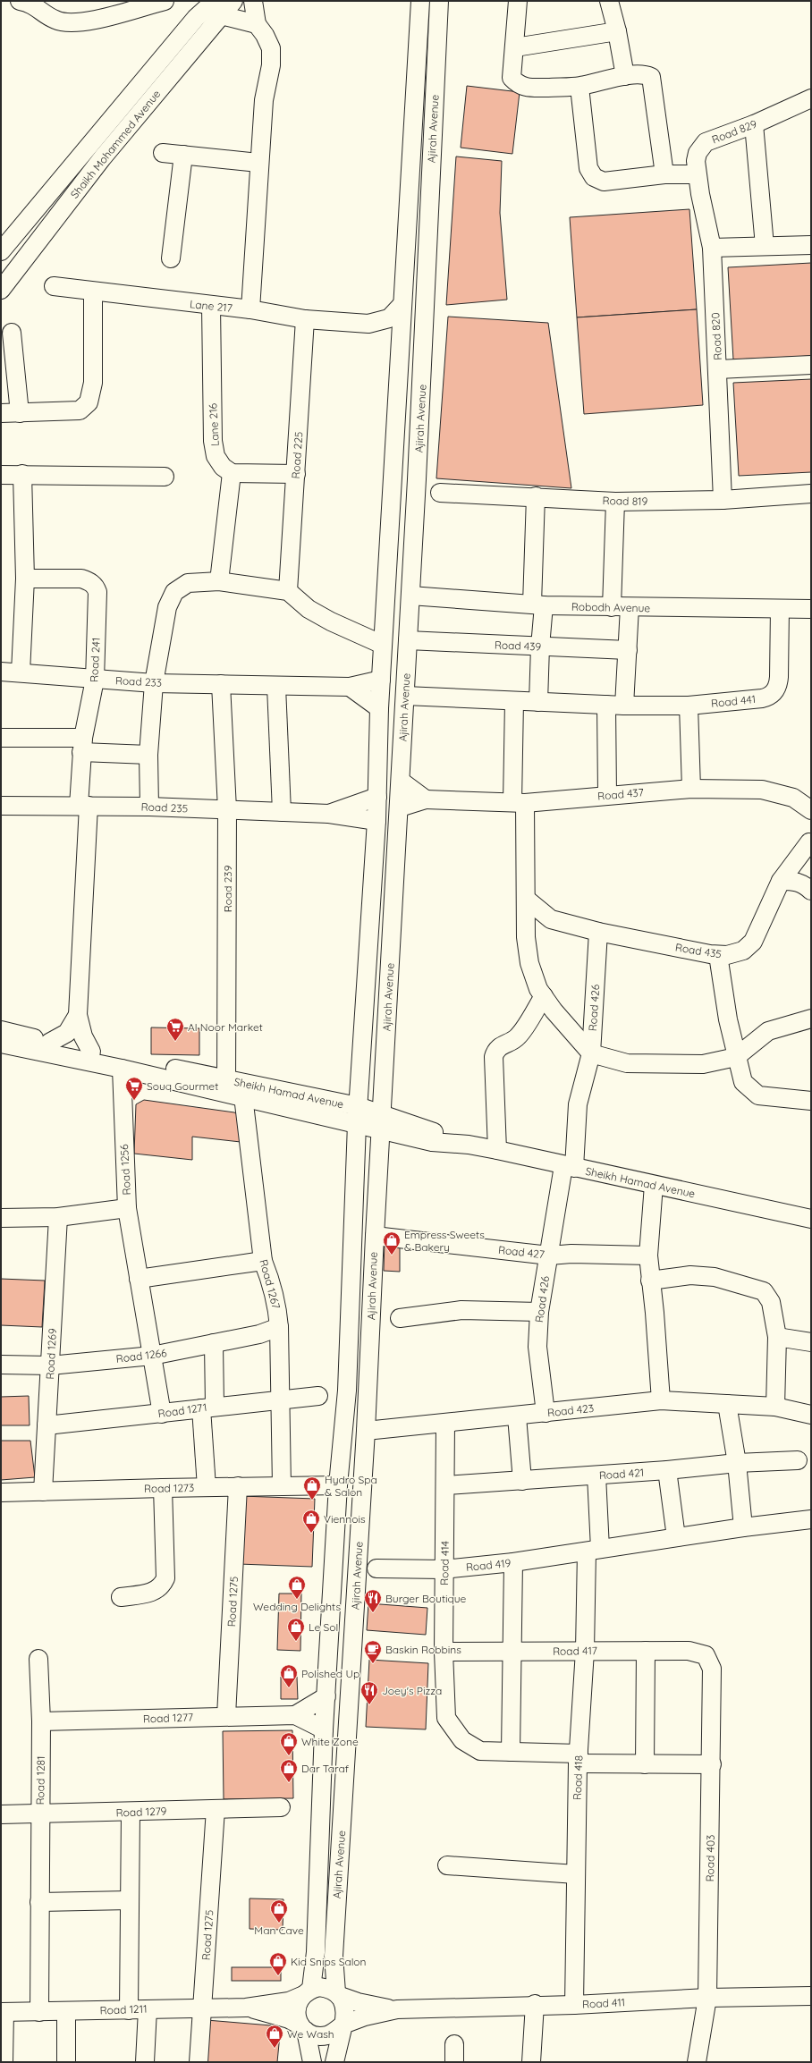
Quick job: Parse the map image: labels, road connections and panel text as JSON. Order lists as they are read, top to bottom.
{
  "streets": {
    "street": [
      "Ajirah Avenue",
      "Road 829",
      "Shaikh Mohammed Avenue",
      "Lane 217",
      "Road 820",
      "Lane 216",
      "Road 225",
      "Road 819",
      "Robodh Avenue",
      "Road 439",
      "Road 241",
      "Road 233",
      "Road 441",
      "Road 437",
      "Road 235",
      "Road 239",
      "Road 435",
      "Road 426",
      "Sheikh Hamad Avenue",
      "Road 1256",
      "Road 427",
      "Road 1267",
      "Road 1269",
      "Road 1266",
      "Road 1271",
      "Road 423",
      "Road 421",
      "Road 1273",
      "Road 414",
      "Road 419",
      "Road 1275",
      "Road 417",
      "Road 1277",
      "Road 418",
      "Road 1281",
      "Road 1279",
      "Road 403",
      "Road 411",
      "Road 1211"
    ]
  },
  "crossings": [
    ["Ajirah Avenue", "Lane 217"],
    ["Ajirah Avenue", "Road 819"],
    ["Ajirah Avenue", "Robodh Avenue"],
    ["Ajirah Avenue", "Road 439"],
    ["Ajirah Avenue", "Road 233"],
    ["Ajirah Avenue", "Road 437"],
    ["Ajirah Avenue", "Road 235"],
    ["Ajirah Avenue", "Sheikh Hamad Avenue"],
    ["Ajirah Avenue", "Road 427"],
    ["Ajirah Avenue", "Road 423"],
    ["Ajirah Avenue", "Road 1273"],
    ["Ajirah Avenue", "Road 419"],
    ["Ajirah Avenue", "Road 1277"],
    ["Ajirah Avenue", "Road 411"],
    ["Ajirah Avenue", "Road 1211"],
    ["Road 829", "Road 820"],
    ["Lane 217", "Lane 216"],
    ["Lane 217", "Road 225"],
    ["Road 820", "Road 819"],
    ["Robodh Avenue", "Road 441"],
    ["Road 241", "Road 233"],
    ["Road 241", "Road 235"],
    ["Road 241", "Sheikh Hamad Avenue"],
    ["Road 233", "Road 239"],
    ["Road 235", "Road 239"],
    ["Road 239", "Sheikh Hamad Avenue"],
    ["Road 239", "Road 1267"],
    ["Road 435", "Road 426"],
    ["Road 426", "Sheikh Hamad Avenue"],
    ["Road 426", "Road 427"],
    ["Road 426", "Road 423"],
    ["Sheikh Hamad Avenue", "Road 1256"],
    ["Sheikh Hamad Avenue", "Road 1267"],
    ["Road 1256", "Road 1269"],
    ["Road 1267", "Road 1266"],
    ["Road 1267", "Road 1271"],
    ["Road 1267", "Road 1273"],
    ["Road 1269", "Road 1266"],
    ["Road 1269", "Road 1271"],
    ["Road 1269", "Road 1273"],
    ["Road 423", "Road 414"],
    ["Road 421", "Road 414"],
    ["Road 1273", "Road 1275"],
    ["Road 414", "Road 419"],
    ["Road 414", "Road 417"],
    ["Road 419", "Road 418"],
    ["Road 1275", "Road 1277"],
    ["Road 1275", "Road 1279"],
    ["Road 1275", "Road 1211"],
    ["Road 417", "Road 418"],
    ["Road 417", "Road 403"],
    ["Road 1277", "Road 1281"],
    ["Road 418", "Road 411"],
    ["Road 1281", "Road 1279"],
    ["Road 1281", "Road 1211"],
    ["Road 403", "Road 411"],
    ["Road 411", "Road 1211"]
  ],
  "places": {
    "supermarket": ["Al Noor Market", "Souq Gourmet"],
    "shop": [
      "Empress Sweets & Bakery",
      "Hydro Spa & Salon",
      "Viennois",
      "Wedding Delights",
      "Le Sol",
      "Polished Up",
      "White Zone",
      "Dar Taraf",
      "Man Cave",
      "Kid Snips Salon",
      "We Wash"
    ],
    "restaurant": ["Burger Boutique", "Joey's Pizza"],
    "cafe": ["Baskin Robbins"]
  }
}
